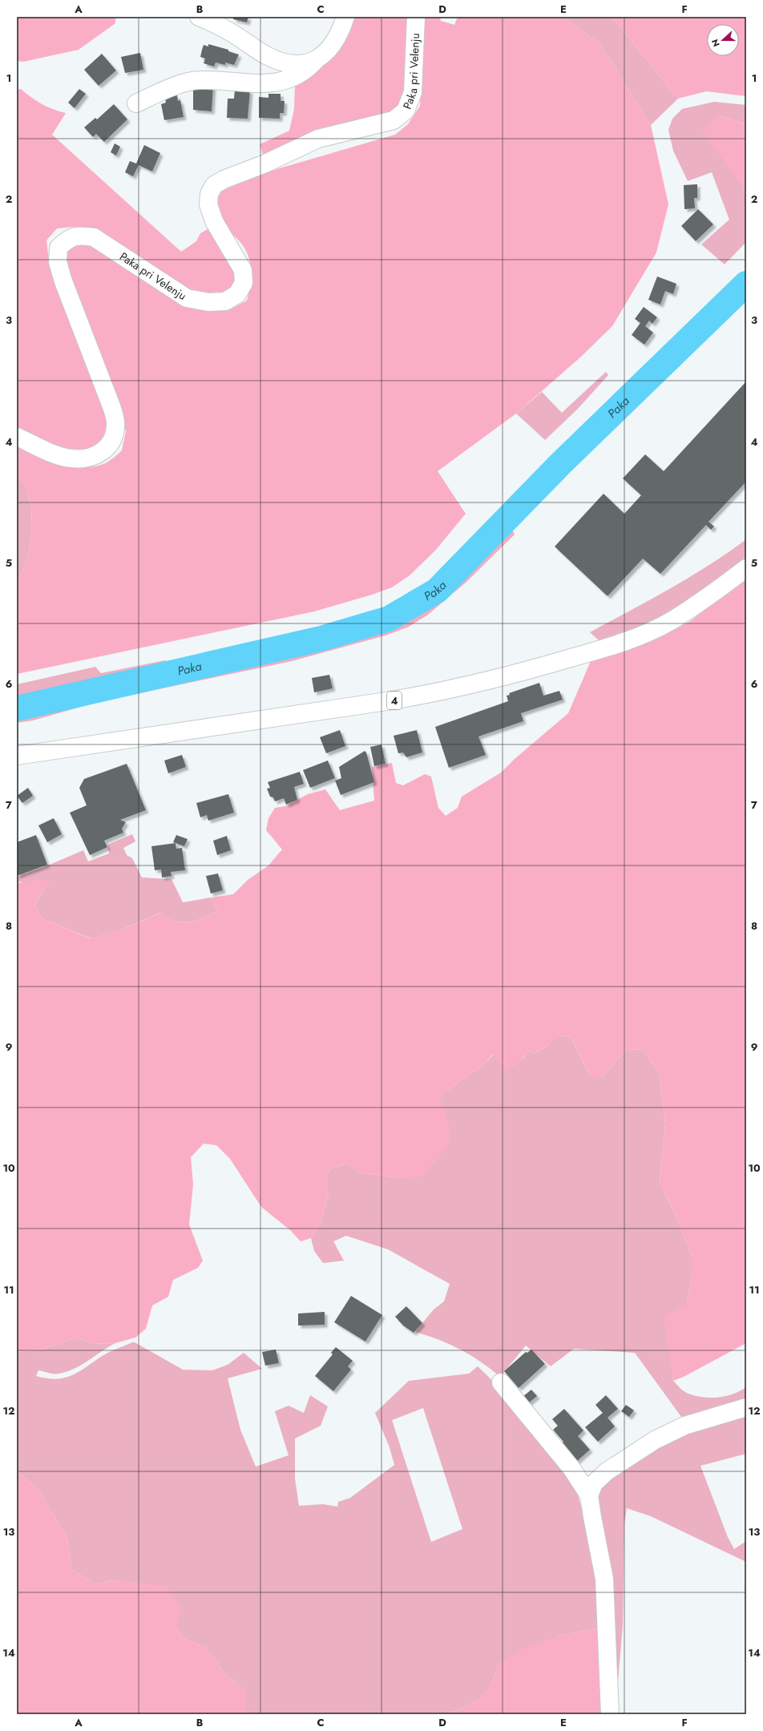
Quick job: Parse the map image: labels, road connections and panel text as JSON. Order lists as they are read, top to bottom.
{
  "streets": {
    "street": ["Paka pri Velenju", "4"]
  },
  "water": ["Paka"],
  "north": "left",
  "grid": {
    "columns": [
      "A",
      "B",
      "C",
      "D",
      "E",
      "F"
    ],
    "rows": [
      "1",
      "2",
      "3",
      "4",
      "5",
      "6",
      "7",
      "8",
      "9",
      "10",
      "11",
      "12",
      "13",
      "14"
    ]
  }
}
